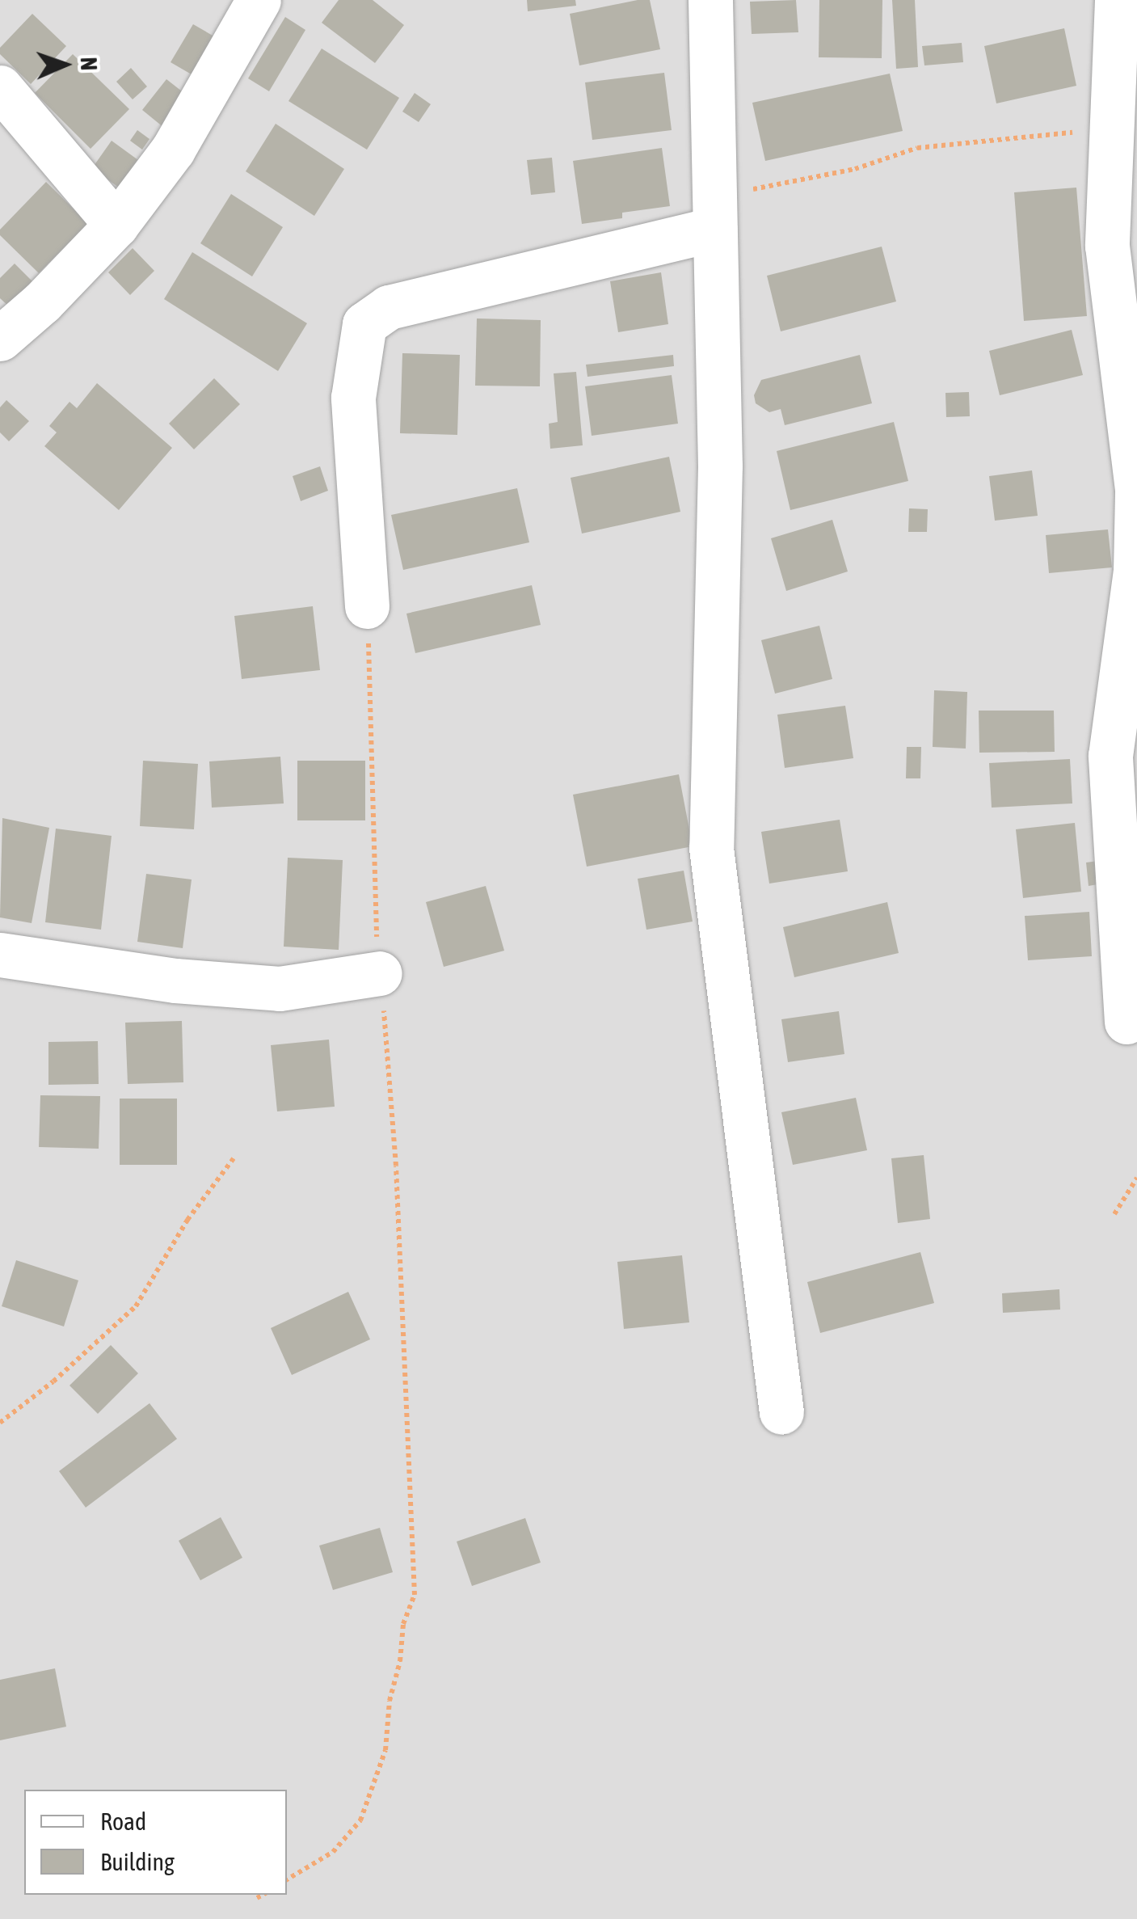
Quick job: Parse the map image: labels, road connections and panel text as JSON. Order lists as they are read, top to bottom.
{
  "legend": ["Road", "Building"],
  "north": "right"
}
